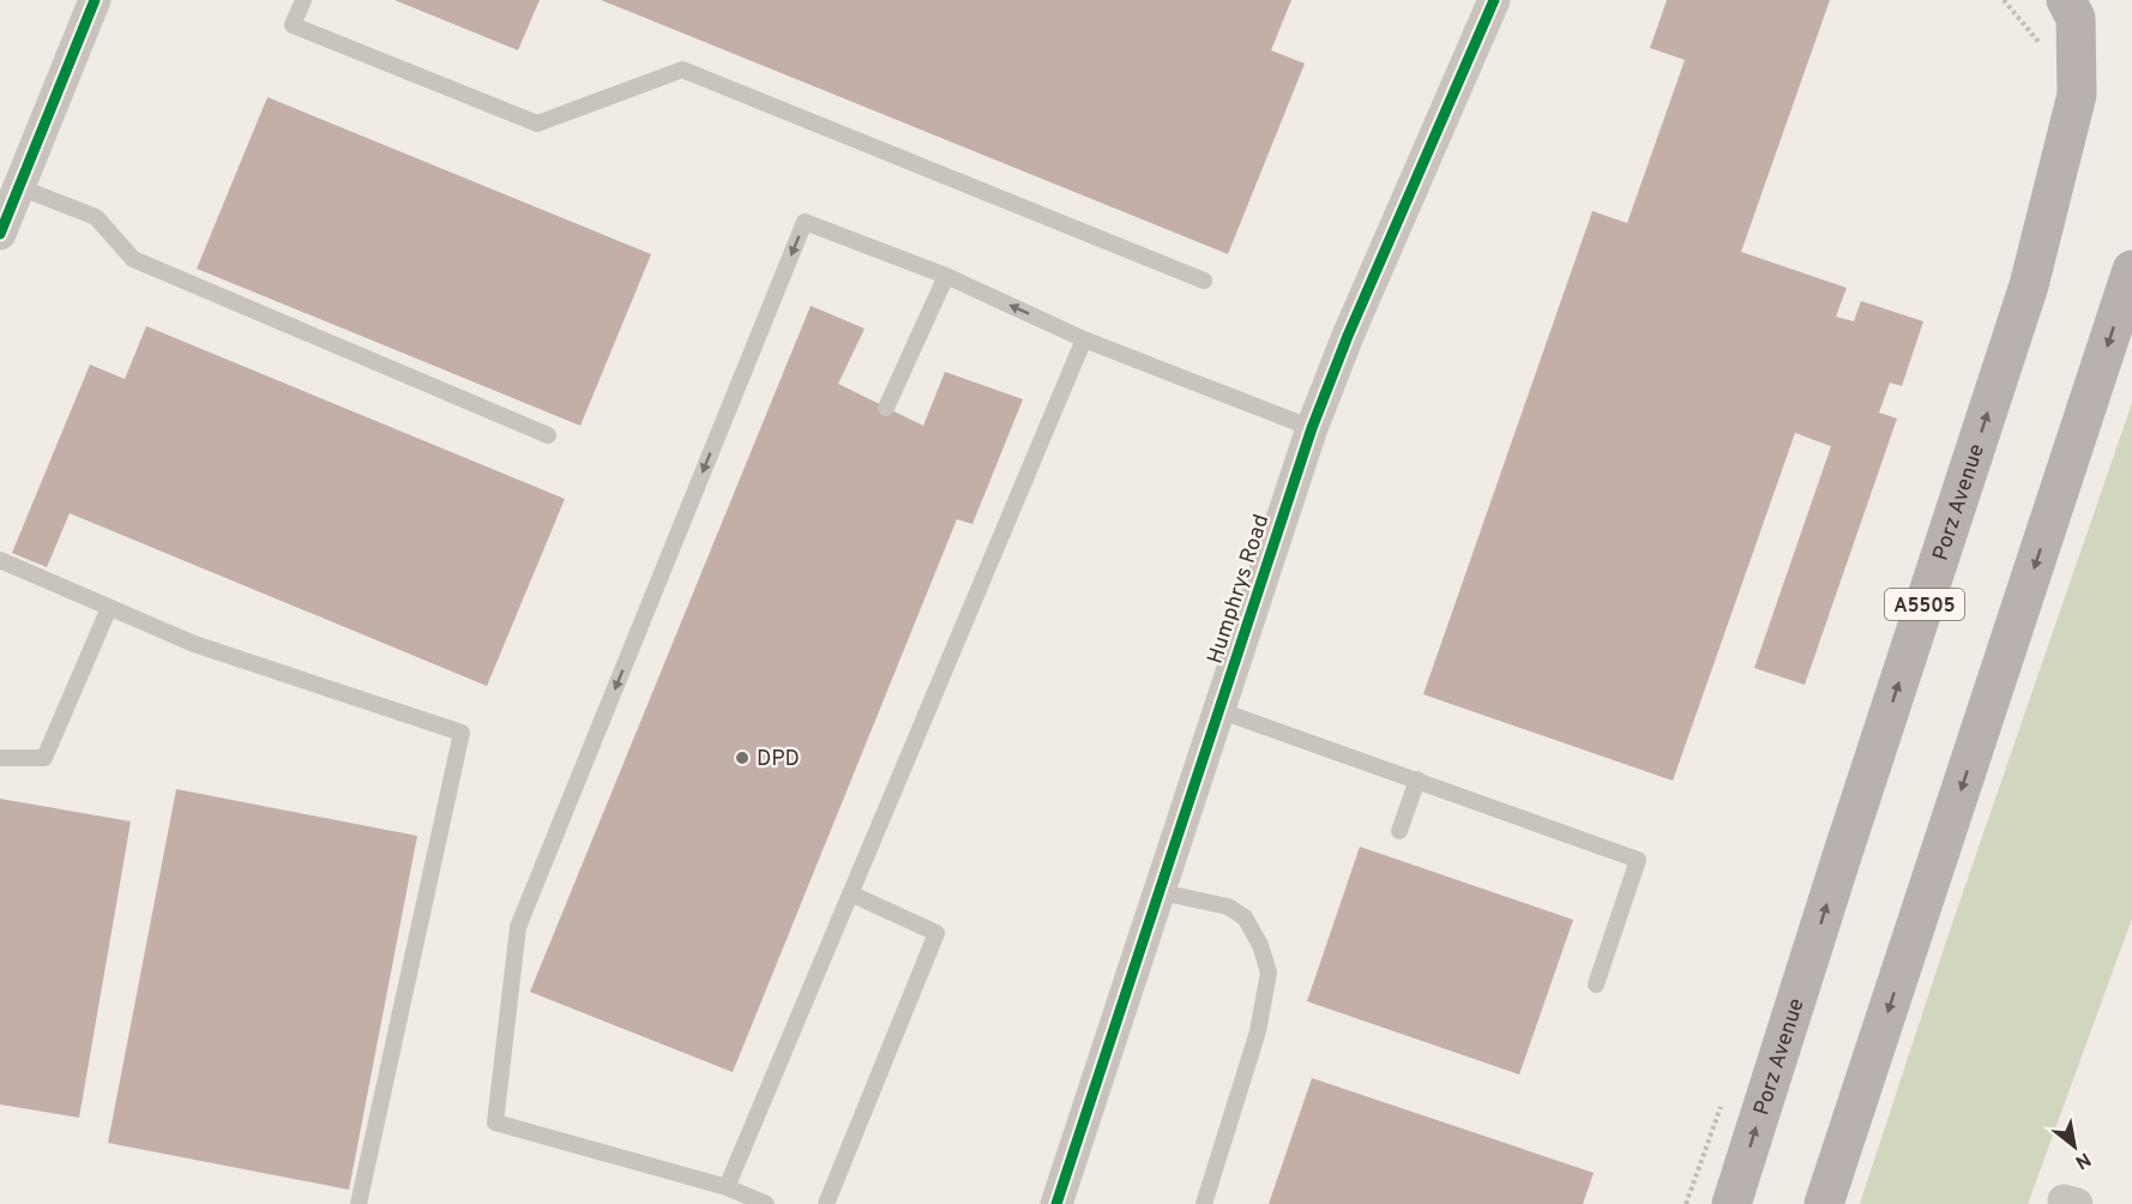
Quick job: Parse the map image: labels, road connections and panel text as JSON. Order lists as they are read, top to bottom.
{
  "streets": {
    "main road": ["Porz Avenue", "A5505"],
    "street": ["Humphrys Road"]
  },
  "places": ["DPD"],
  "north": "bottom right"
}
